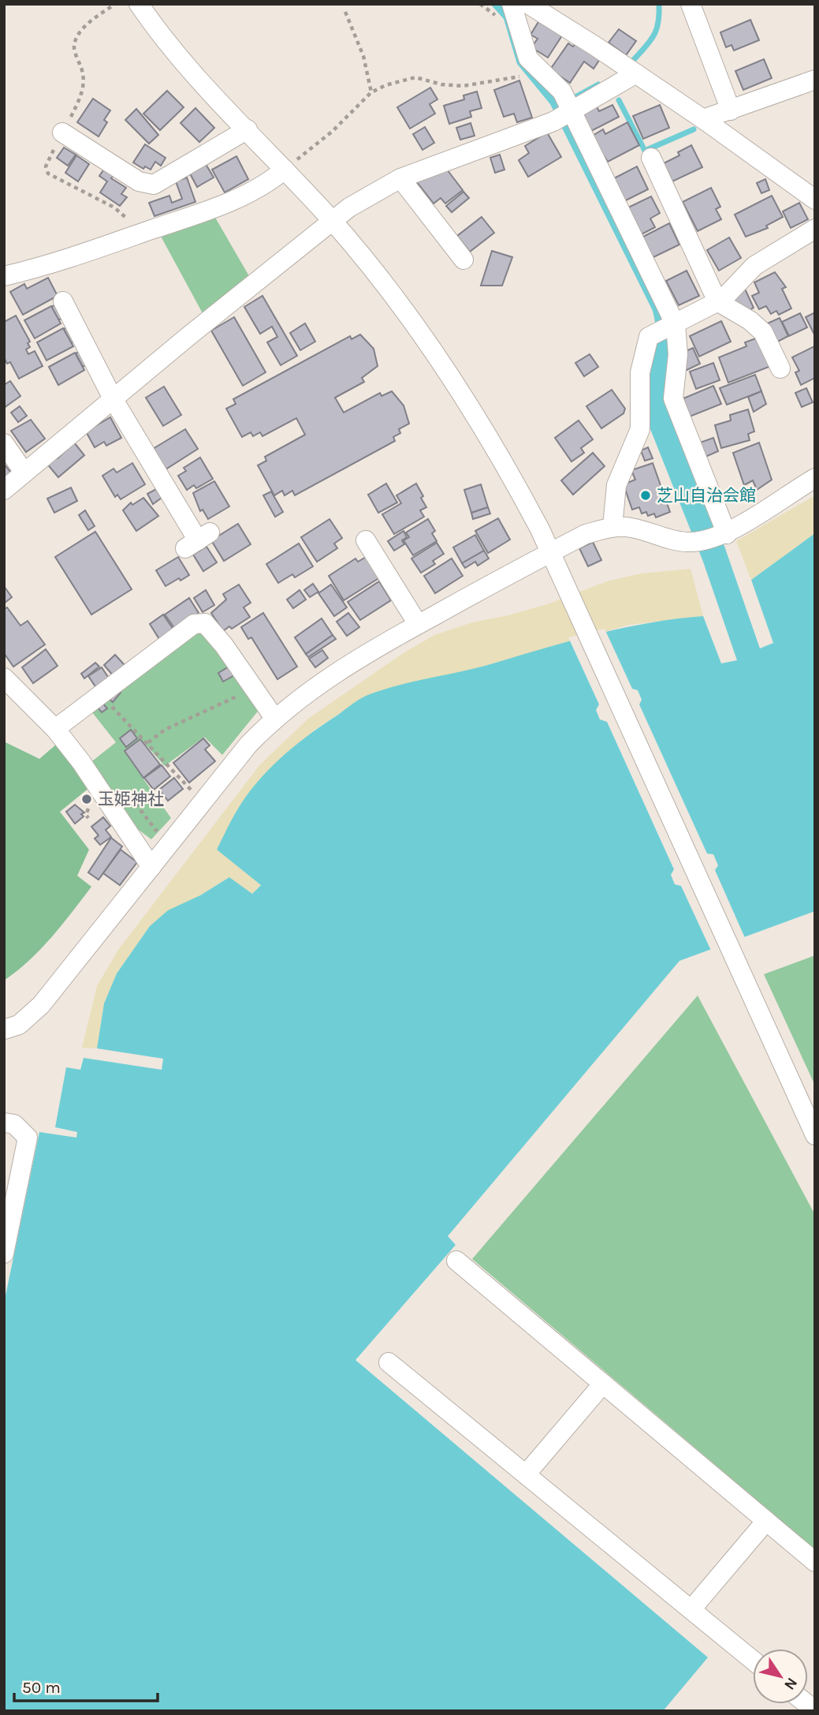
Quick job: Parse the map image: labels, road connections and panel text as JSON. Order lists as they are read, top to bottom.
{
  "places": ["芝山自治会館", "玉姫神社"],
  "scale_bar": "50 m",
  "north": "bottom right"
}
